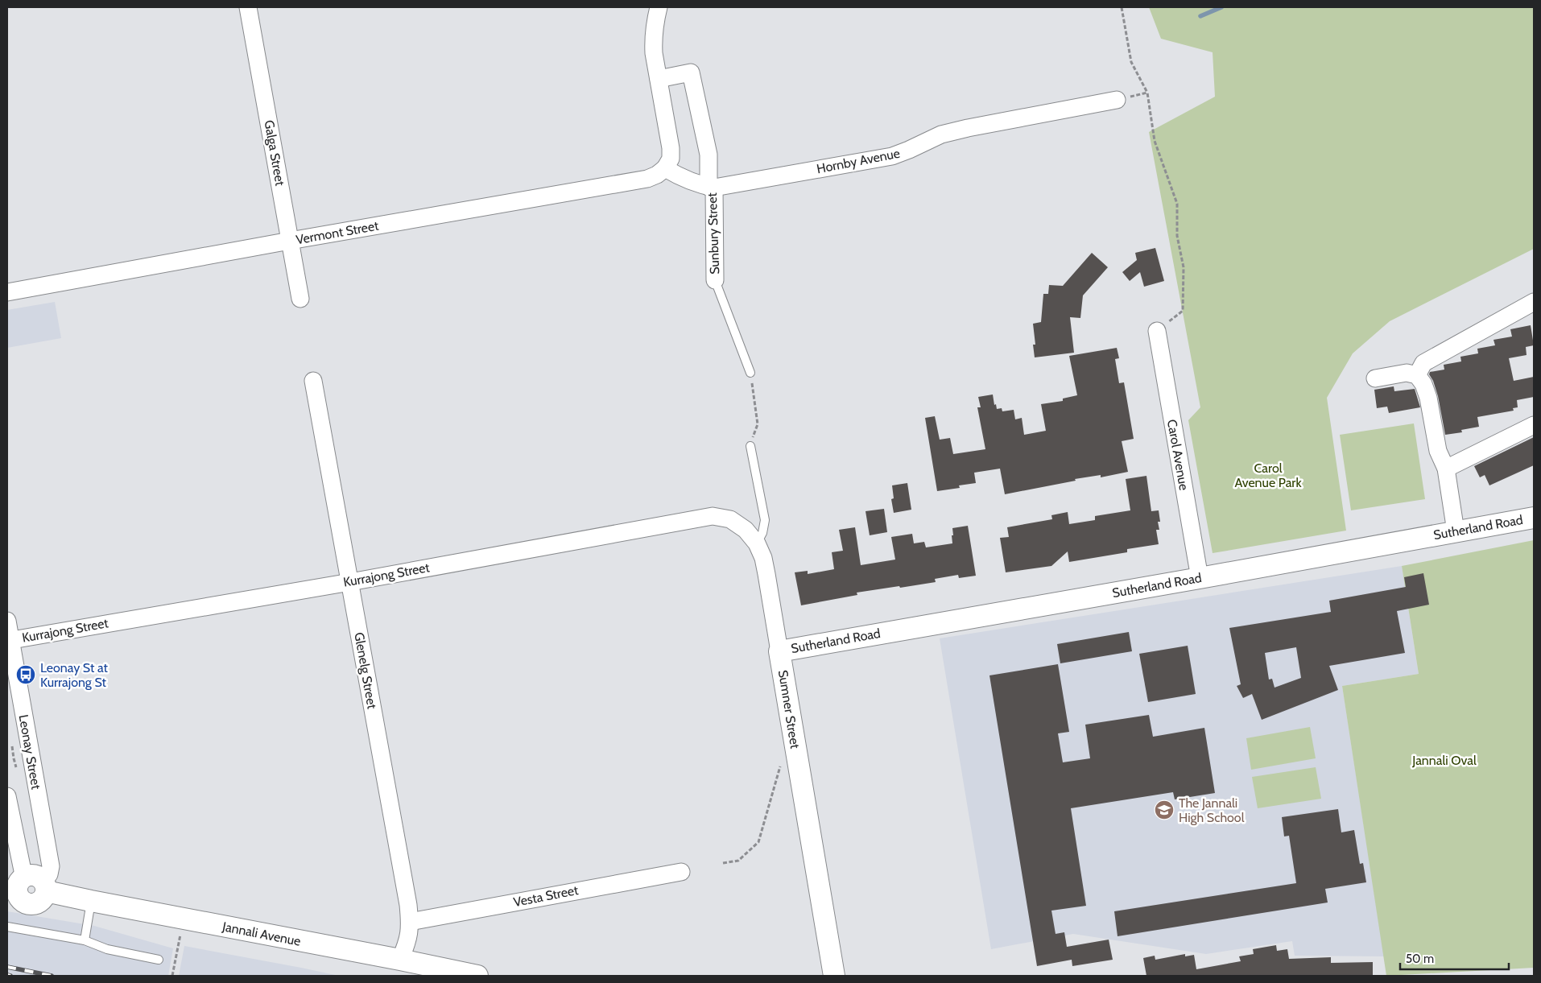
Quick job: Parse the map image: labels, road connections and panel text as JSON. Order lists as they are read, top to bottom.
{
  "streets": {
    "street": [
      "Galga Street",
      "Hornby Avenue",
      "Vermont Street",
      "Sunbury Street",
      "Carol Avenue",
      "Sutherland Road",
      "Kurrajong Street",
      "Glenelg Street",
      "Sumner Street",
      "Leonay Street",
      "Vesta Street",
      "Jannali Avenue"
    ]
  },
  "crossings": [
    ["Galga Street", "Vermont Street"],
    ["Hornby Avenue", "Sunbury Street"],
    ["Vermont Street", "Sunbury Street"],
    ["Carol Avenue", "Sutherland Road"],
    ["Sutherland Road", "Sumner Street"],
    ["Kurrajong Street", "Glenelg Street"],
    ["Kurrajong Street", "Sumner Street"],
    ["Kurrajong Street", "Leonay Street"],
    ["Glenelg Street", "Vesta Street"],
    ["Glenelg Street", "Jannali Avenue"],
    ["Leonay Street", "Jannali Avenue"]
  ],
  "parks": ["Carol Avenue Park", "Jannali Oval"],
  "places": {
    "bus stop": ["Leonay St at Kurrajong St"],
    "school or university": ["The Jannali High School"]
  },
  "scale_bar": "50 m"
}
